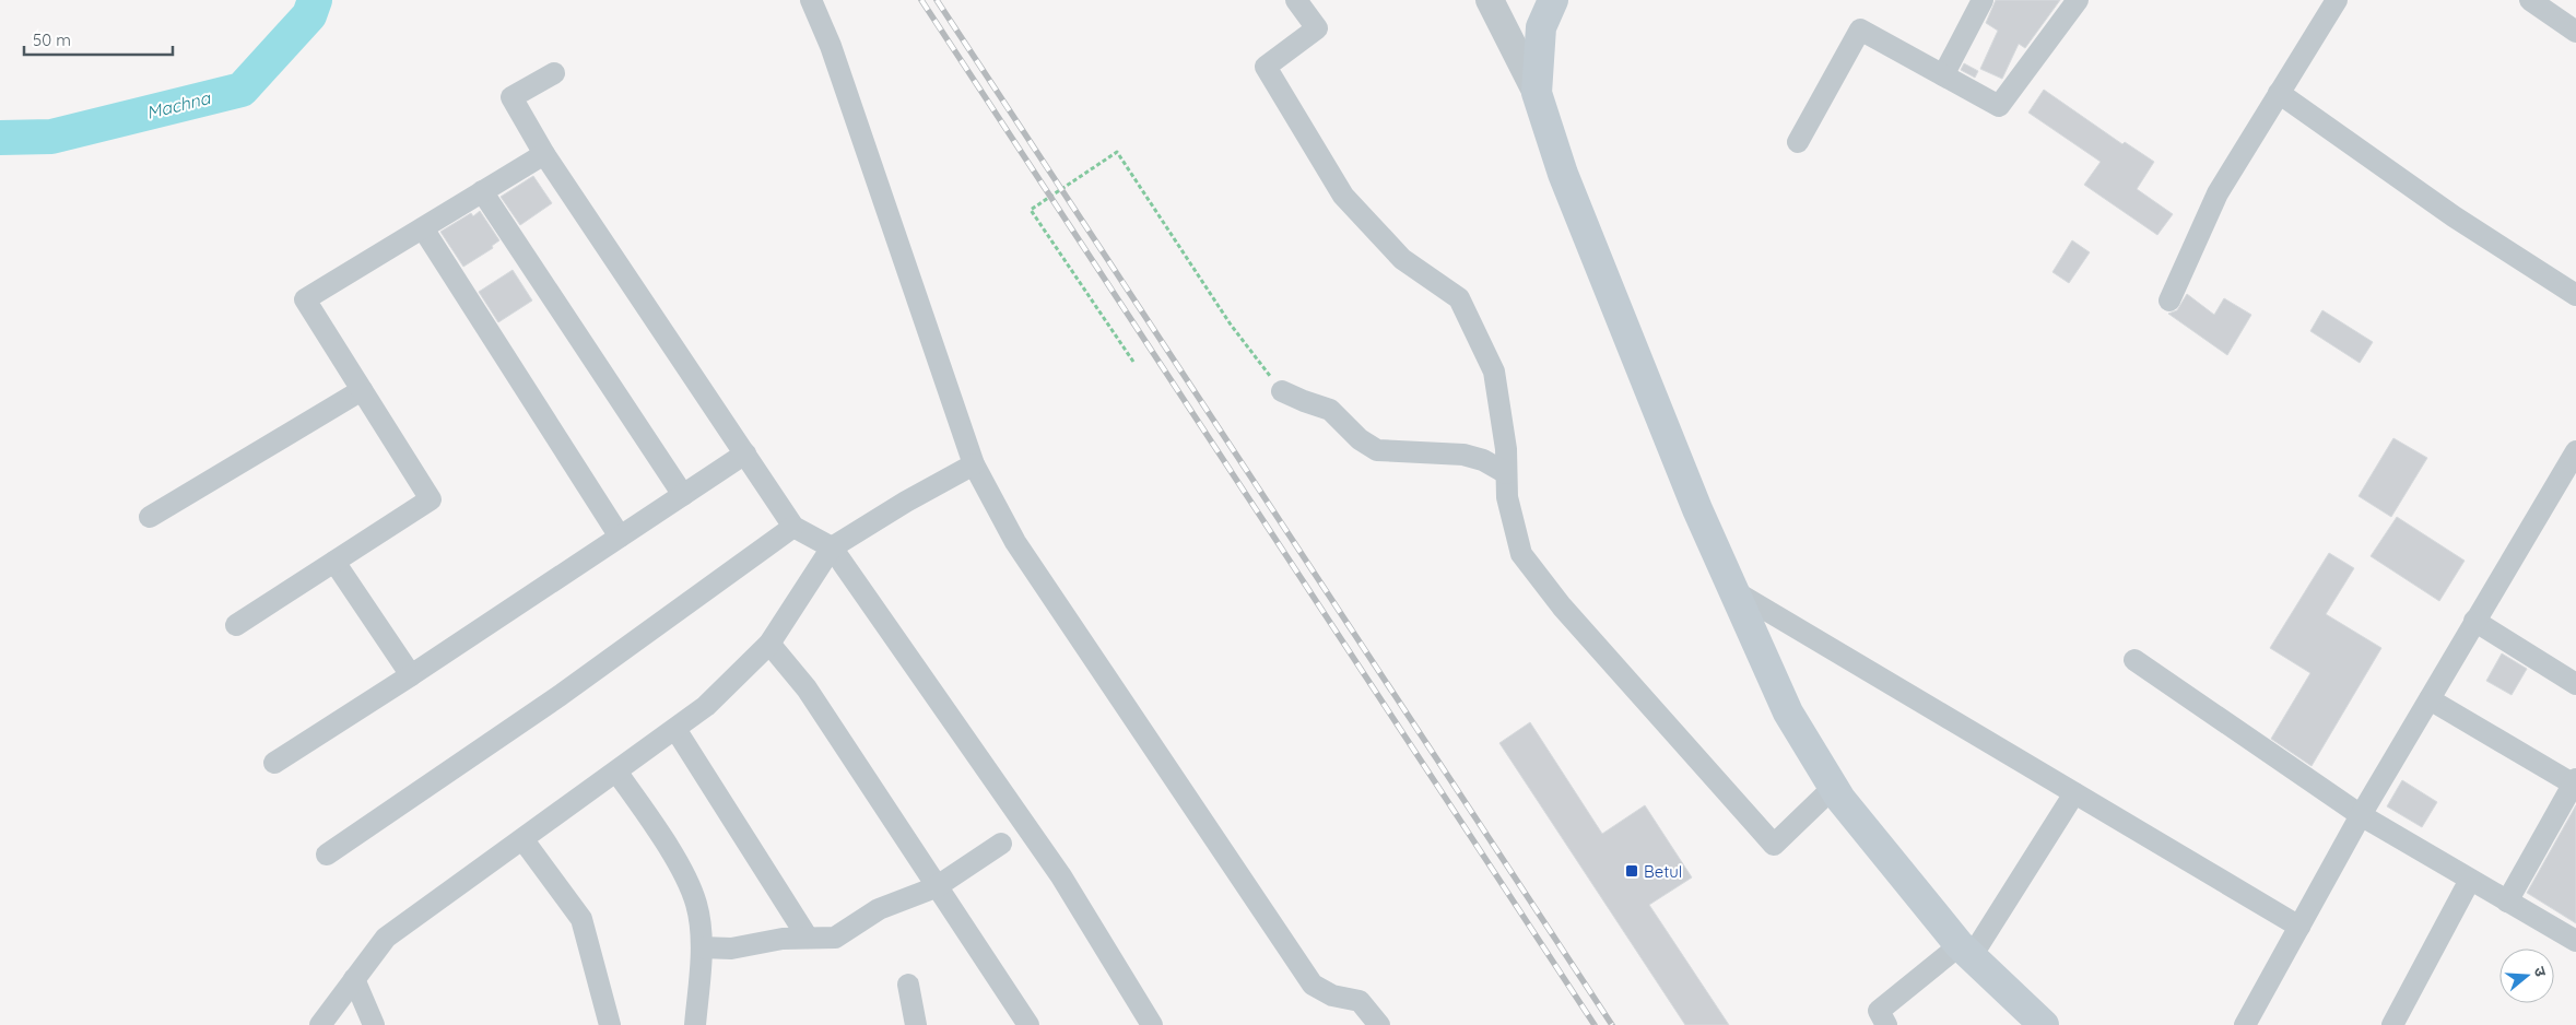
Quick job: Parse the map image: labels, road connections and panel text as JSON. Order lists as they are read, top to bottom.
{
  "water": ["Machna"],
  "places": {
    "transit": ["Betul"]
  },
  "scale_bar": "50 m",
  "north": "right"
}
